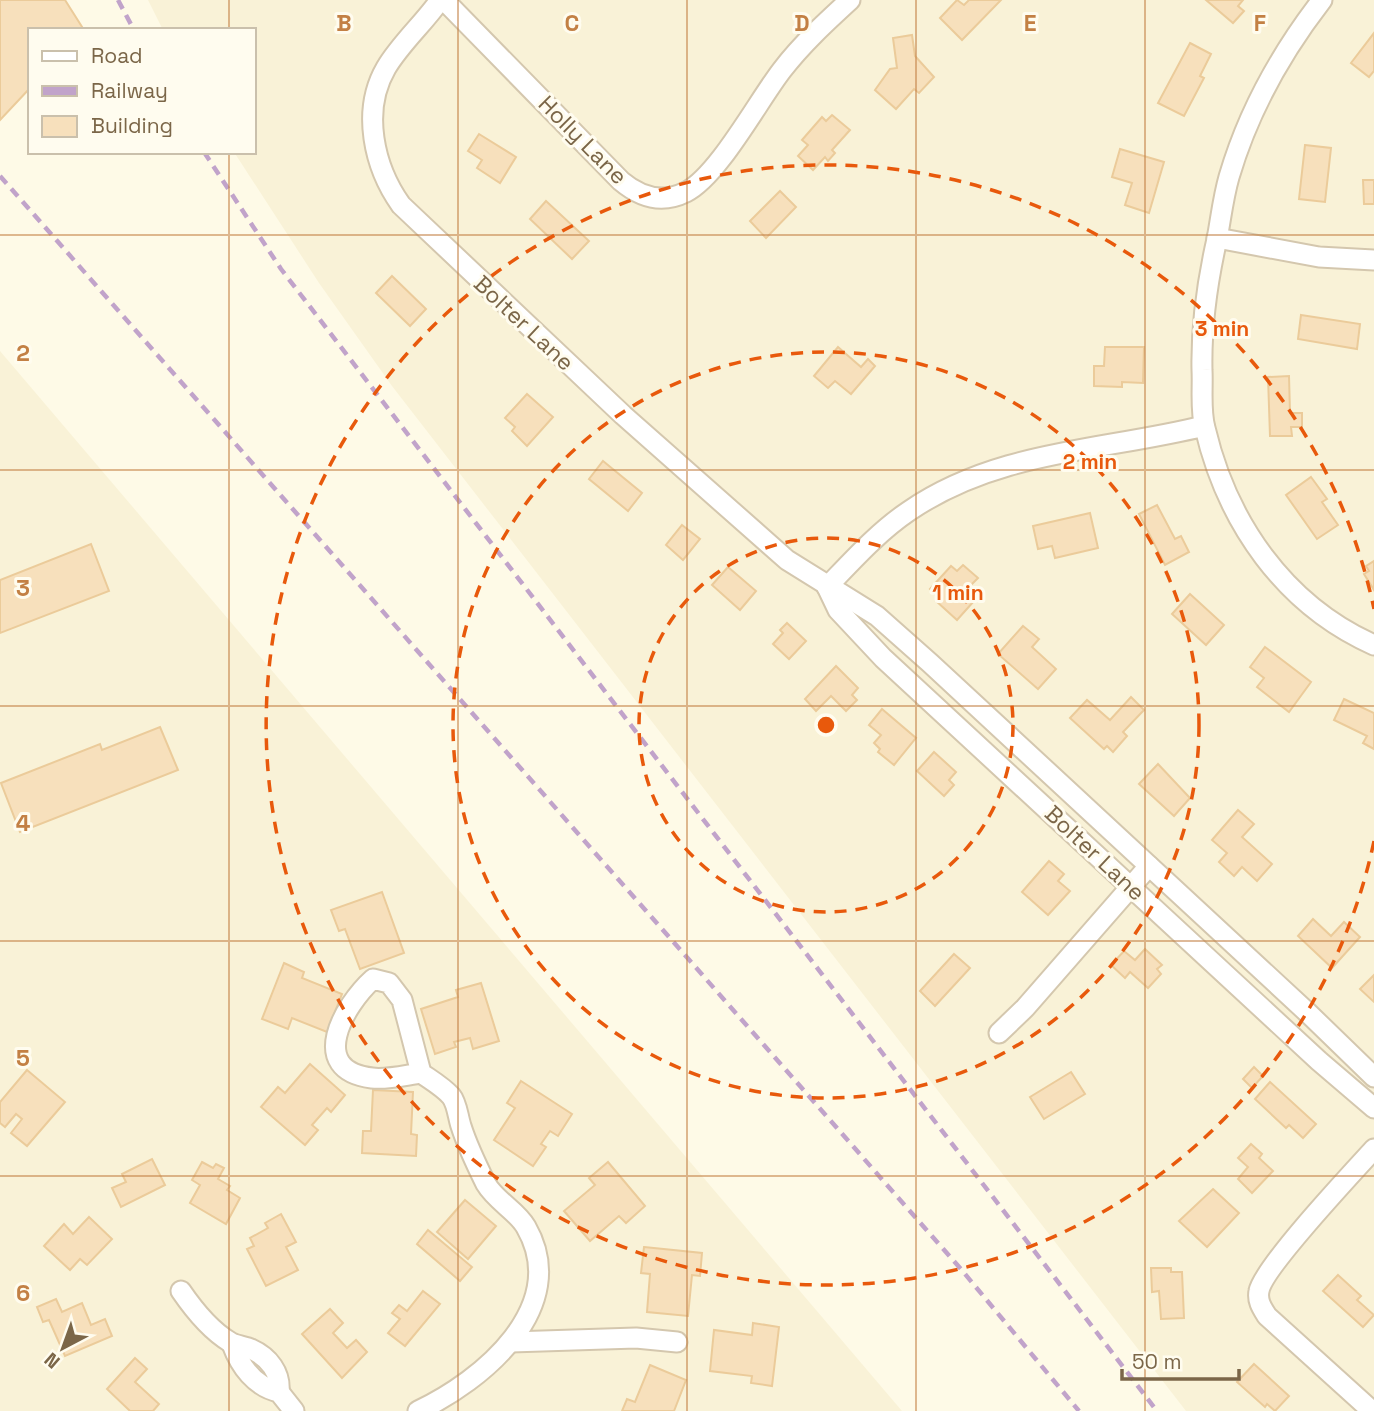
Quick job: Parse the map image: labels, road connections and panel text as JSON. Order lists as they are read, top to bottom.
{
  "streets": {
    "street": ["Holly Lane", "Bolter Lane"]
  },
  "crossings": [
    ["Holly Lane", "Bolter Lane"]
  ],
  "legend": ["Road", "Railway", "Building"],
  "scale_bar": "50 m",
  "north": "bottom left",
  "grid": {
    "columns": [
      "B",
      "C",
      "D",
      "E",
      "F"
    ],
    "rows": [
      "2",
      "3",
      "4",
      "5",
      "6"
    ]
  },
  "rings": ["3 min", "2 min", "1 min"]
}
